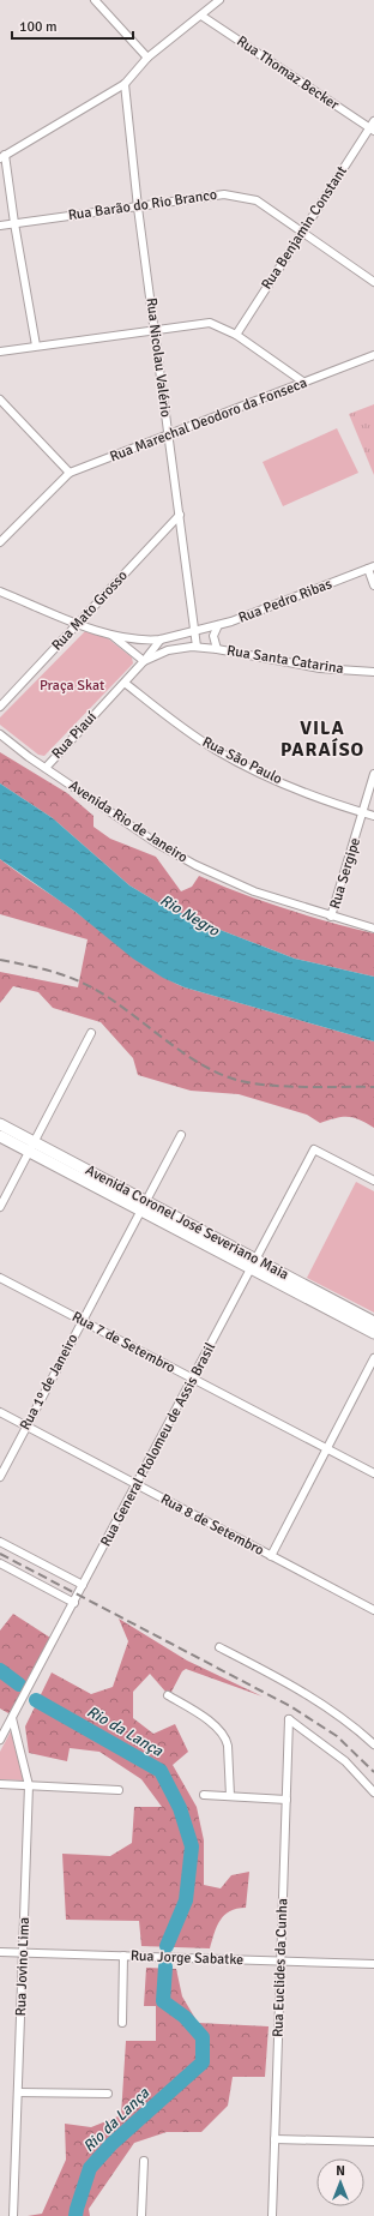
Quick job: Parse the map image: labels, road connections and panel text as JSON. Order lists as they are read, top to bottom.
{
  "streets": {
    "main road": ["Avenida Coronel José Severiano Maia"],
    "street": [
      "Rua Thomaz Becker",
      "Rua Barão do Rio Branco",
      "Rua Benjamin Constant",
      "Rua Nicolau Valério",
      "Rua Marechal Deodoro da Fonseca",
      "Rua Pedro Ribas",
      "Rua Mato Grosso",
      "Rua Santa Catarina",
      "Rua Piauí",
      "Rua São Paulo",
      "Avenida Rio de Janeiro",
      "Rua Sergipe",
      "Rua 7 de Setembro",
      "Rua 1º de Janeiro",
      "Rua General Ptolomeu de Assis Brasil",
      "Rua 8 de Setembro",
      "Rua Jorge Sabatke",
      "Rua Jovino Lima",
      "Rua Euclides da Cunha"
    ]
  },
  "crossings": [
    ["Rua Thomaz Becker", "Rua Benjamin Constant"],
    ["Rua Barão do Rio Branco", "Rua Benjamin Constant"],
    ["Rua Barão do Rio Branco", "Rua Nicolau Valério"],
    ["Rua Nicolau Valério", "Rua Marechal Deodoro da Fonseca"],
    ["Rua Nicolau Valério", "Rua Pedro Ribas"],
    ["Rua Nicolau Valério", "Rua Mato Grosso"],
    ["Rua Santa Catarina", "Rua Piauí"],
    ["Rua Piauí", "Rua São Paulo"],
    ["Rua Piauí", "Avenida Rio de Janeiro"],
    ["Rua São Paulo", "Rua Sergipe"],
    ["Avenida Rio de Janeiro", "Rua Sergipe"],
    ["Avenida Coronel José Severiano Maia", "Rua 1º de Janeiro"],
    ["Avenida Coronel José Severiano Maia", "Rua General Ptolomeu de Assis Brasil"],
    ["Rua 7 de Setembro", "Rua 1º de Janeiro"],
    ["Rua 7 de Setembro", "Rua General Ptolomeu de Assis Brasil"],
    ["Rua 1º de Janeiro", "Rua 8 de Setembro"],
    ["Rua General Ptolomeu de Assis Brasil", "Rua 8 de Setembro"],
    ["Rua General Ptolomeu de Assis Brasil", "Rua Jovino Lima"],
    ["Rua Jorge Sabatke", "Rua Jovino Lima"],
    ["Rua Jorge Sabatke", "Rua Euclides da Cunha"]
  ],
  "districts": ["VILA PARAÍSO"],
  "water": ["Rio Negro", "Rio da Lança"],
  "parks": ["Praça Skat"],
  "scale_bar": "100 m",
  "north": "top"
}
